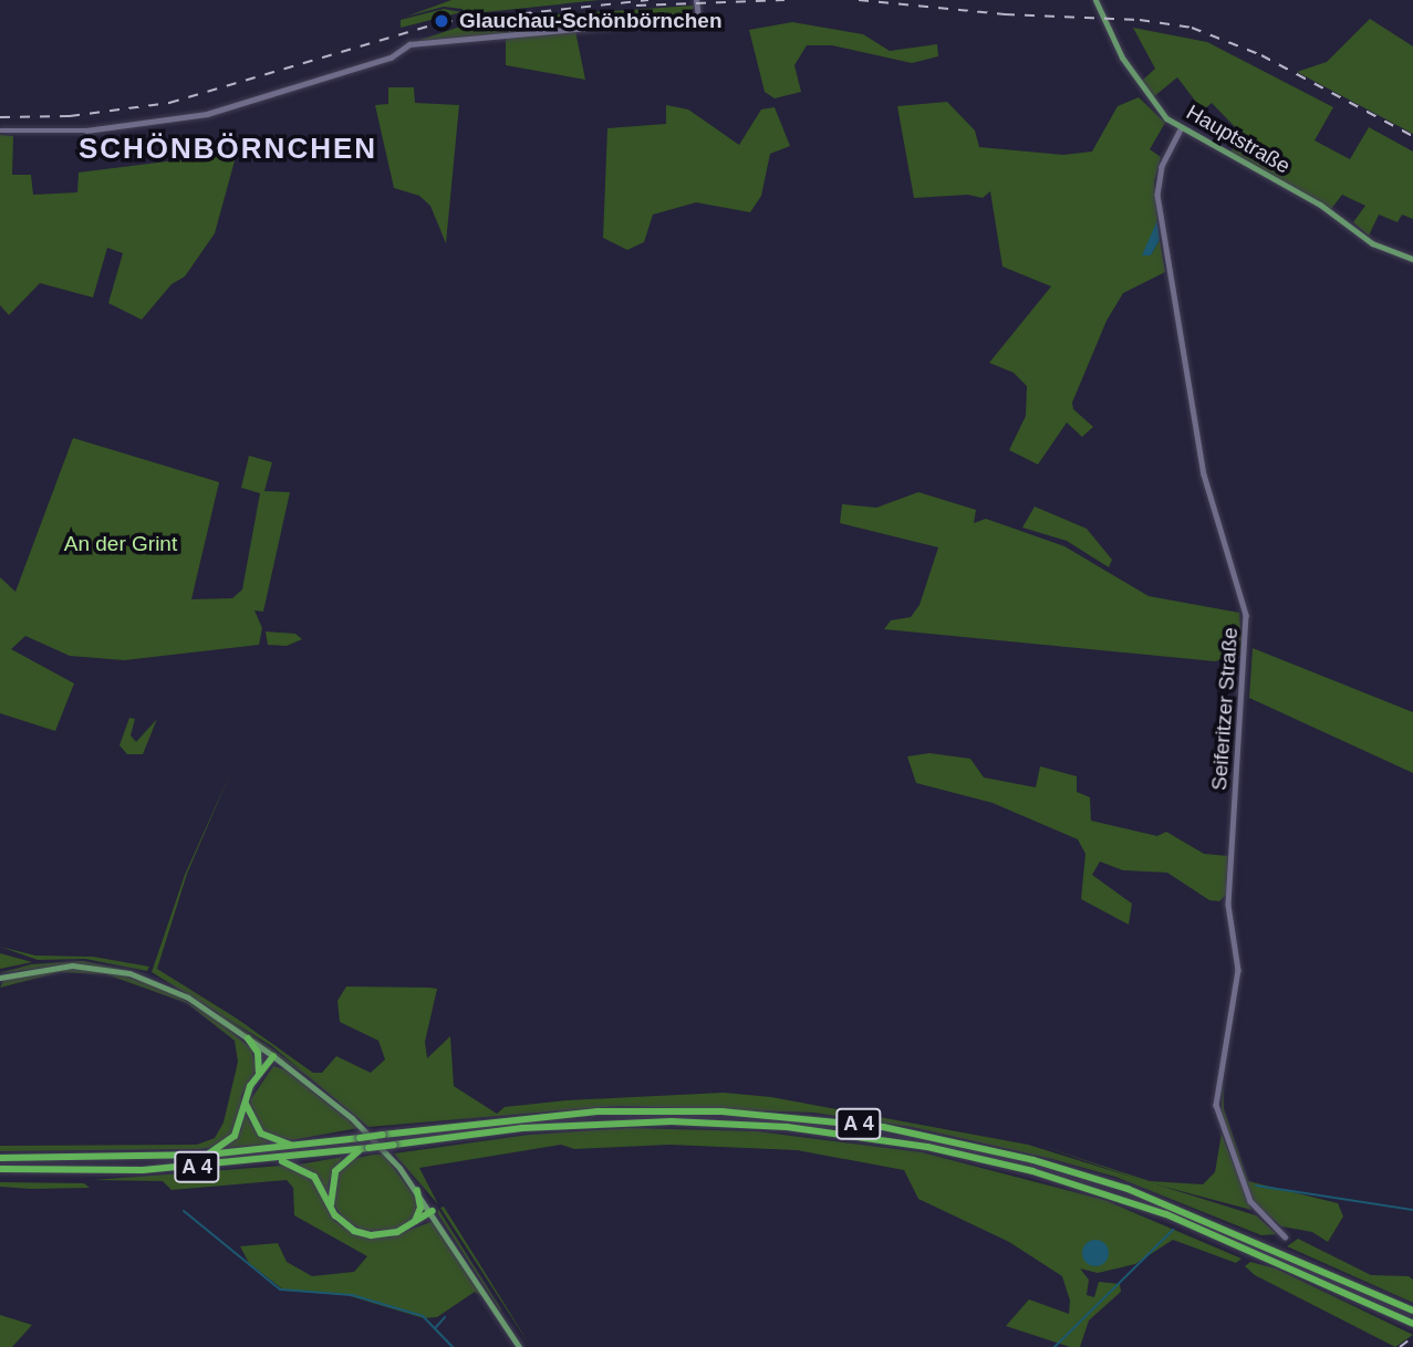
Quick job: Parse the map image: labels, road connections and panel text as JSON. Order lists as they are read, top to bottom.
{
  "streets": {
    "highway": ["A 4"],
    "main road": ["Hauptstraße"],
    "street": ["Seiferitzer Straße"]
  },
  "crossings": [
    ["Hauptstraße", "Seiferitzer Straße"]
  ],
  "districts": ["SCHÖNBÖRNCHEN"],
  "parks": ["An der Grint"],
  "places": ["Glauchau-Schönbörnchen"]
}
